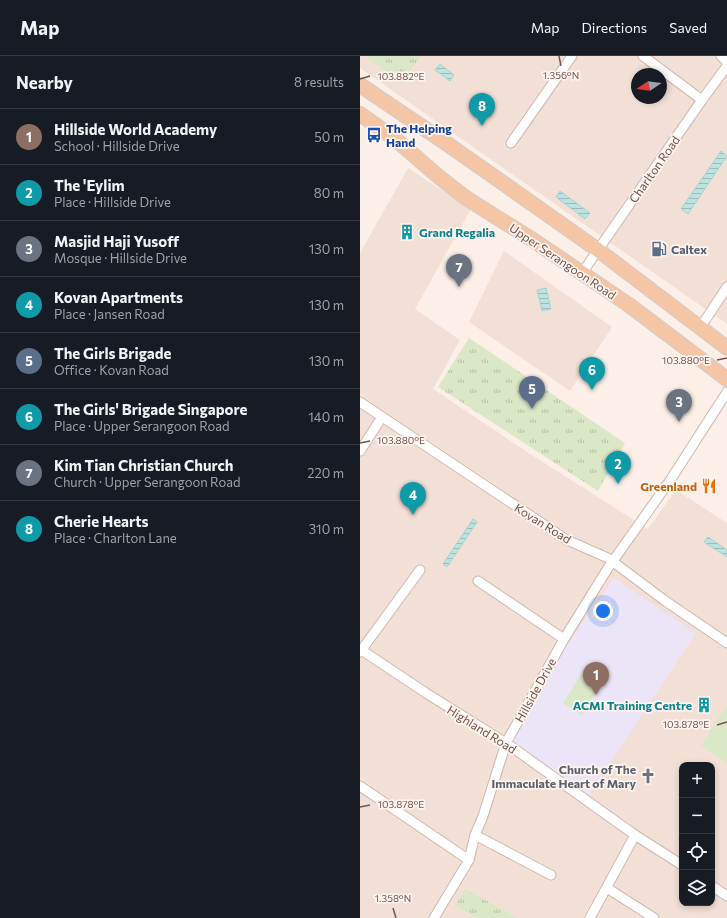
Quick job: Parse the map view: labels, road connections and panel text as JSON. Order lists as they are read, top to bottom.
{
  "streets": {
    "main road": ["Upper Serangoon Road"],
    "street": [
      "Charlton Road",
      "Kovan Road",
      "Hillside Drive",
      "Highland Road"
    ]
  },
  "crossings": [
    ["Charlton Road", "Upper Serangoon Road"],
    ["Kovan Road", "Hillside Drive"],
    ["Hillside Drive", "Highland Road"]
  ],
  "places": {
    "bus stop": ["The Helping Hand"],
    "building": ["Grand Regalia", "ACMI Training Centre"],
    "fuel station": ["Caltex"],
    "restaurant": ["Greenland"],
    "church": ["Church of The Immaculate Heart of Mary"]
  },
  "north": "left",
  "page": {
    "header": "Map",
    "nav": ["Map", "Directions", "Saved"],
    "heading": ["Nearby", "8 results"],
    "pins": [
      "8",
      "7",
      "6",
      "5",
      "3",
      "2",
      "4",
      "1"
    ],
    "list": [
      {
        "mark": "1",
        "name": "Hillside World Academy",
        "note": "School · Hillside Drive",
        "value": "50 m"
      },
      {
        "mark": "2",
        "name": "The 'Eylim",
        "note": "Place · Hillside Drive",
        "value": "80 m"
      },
      {
        "mark": "3",
        "name": "Masjid Haji Yusoff",
        "note": "Mosque · Hillside Drive",
        "value": "130 m"
      },
      {
        "mark": "4",
        "name": "Kovan Apartments",
        "note": "Place · Jansen Road",
        "value": "130 m"
      },
      {
        "mark": "5",
        "name": "The Girls Brigade",
        "note": "Office · Kovan Road",
        "value": "130 m"
      },
      {
        "mark": "6",
        "name": "The Girls' Brigade Singapore",
        "note": "Place · Upper Serangoon Road",
        "value": "140 m"
      },
      {
        "mark": "7",
        "name": "Kim Tian Christian Church",
        "note": "Church · Upper Serangoon Road",
        "value": "220 m"
      },
      {
        "mark": "8",
        "name": "Cherie Hearts",
        "note": "Place · Charlton Lane",
        "value": "310 m"
      }
    ],
    "map_buttons": ["+", "−"]
  },
  "coordinates": [
    "1.356°N",
    "103.882°E",
    "103.880°E",
    "103.878°E",
    "1.358°N"
  ]
}
